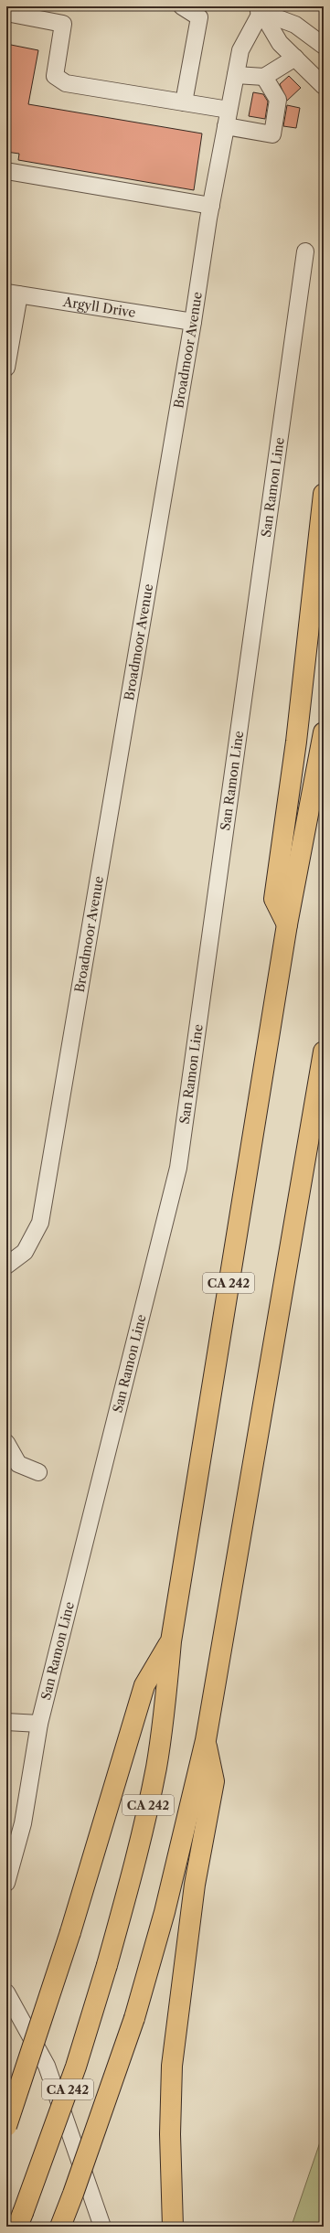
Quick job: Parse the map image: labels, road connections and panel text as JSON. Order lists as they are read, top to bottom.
{
  "streets": {
    "highway": ["CA 242"],
    "street": ["Argyll Drive", "Broadmoor Avenue", "San Ramon Line"]
  },
  "crossings": [
    ["Argyll Drive", "Broadmoor Avenue"]
  ]
}
